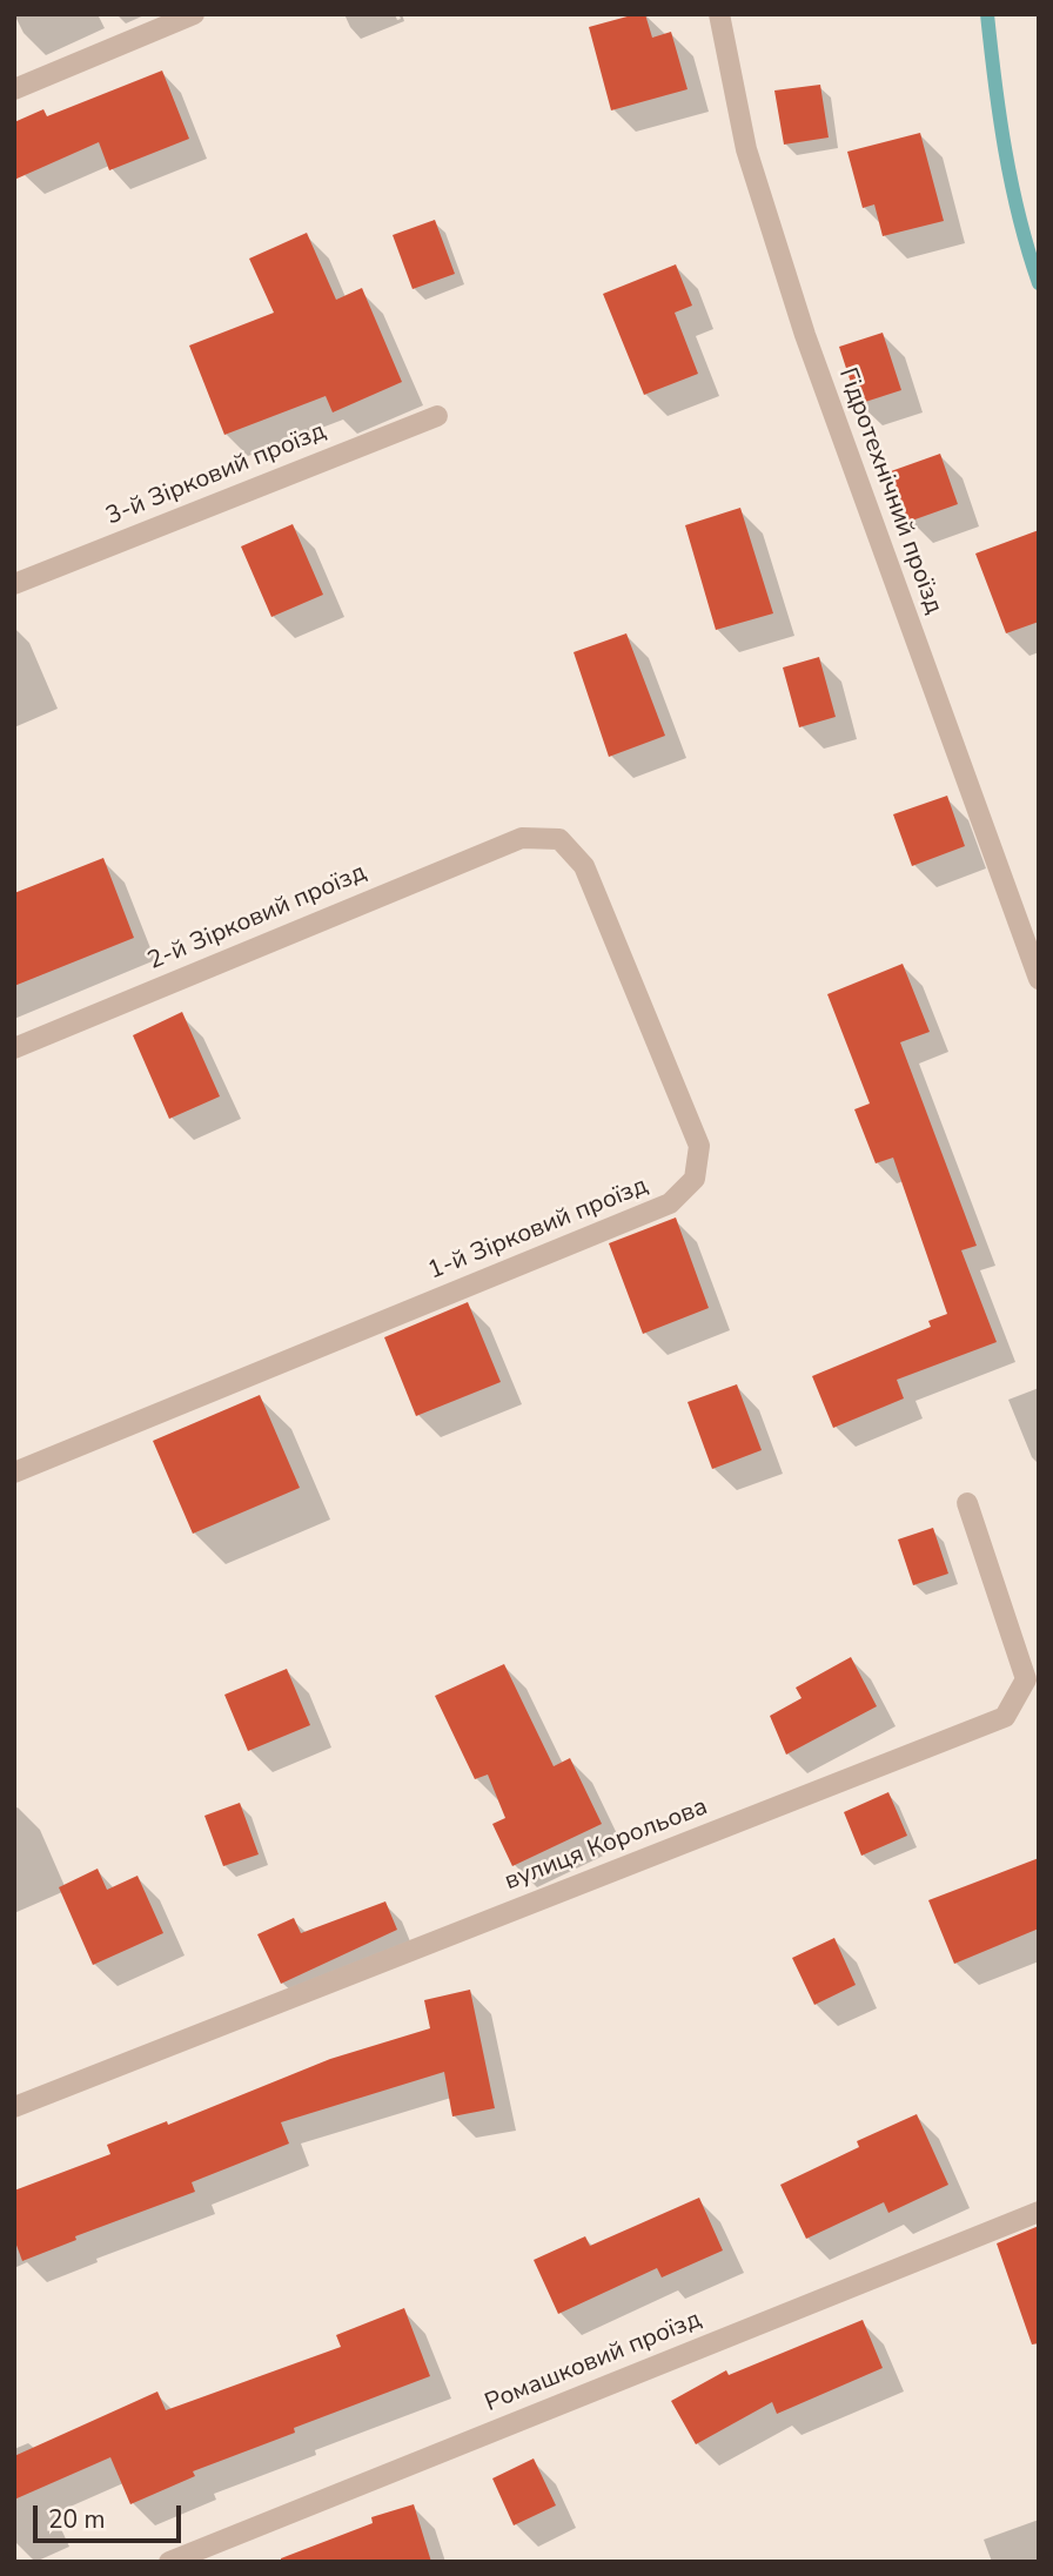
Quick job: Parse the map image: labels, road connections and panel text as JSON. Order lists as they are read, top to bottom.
{
  "streets": {
    "street": [
      "3-й Зірковий проїзд",
      "Гідротехнічний проїзд",
      "2-й Зірковий проїзд",
      "1-й Зірковий проїзд",
      "вулиця Корольова",
      "Ромашковий проїзд"
    ]
  },
  "crossings": [
    ["2-й Зірковий проїзд", "1-й Зірковий проїзд"]
  ],
  "scale_bar": "20 m"
}
